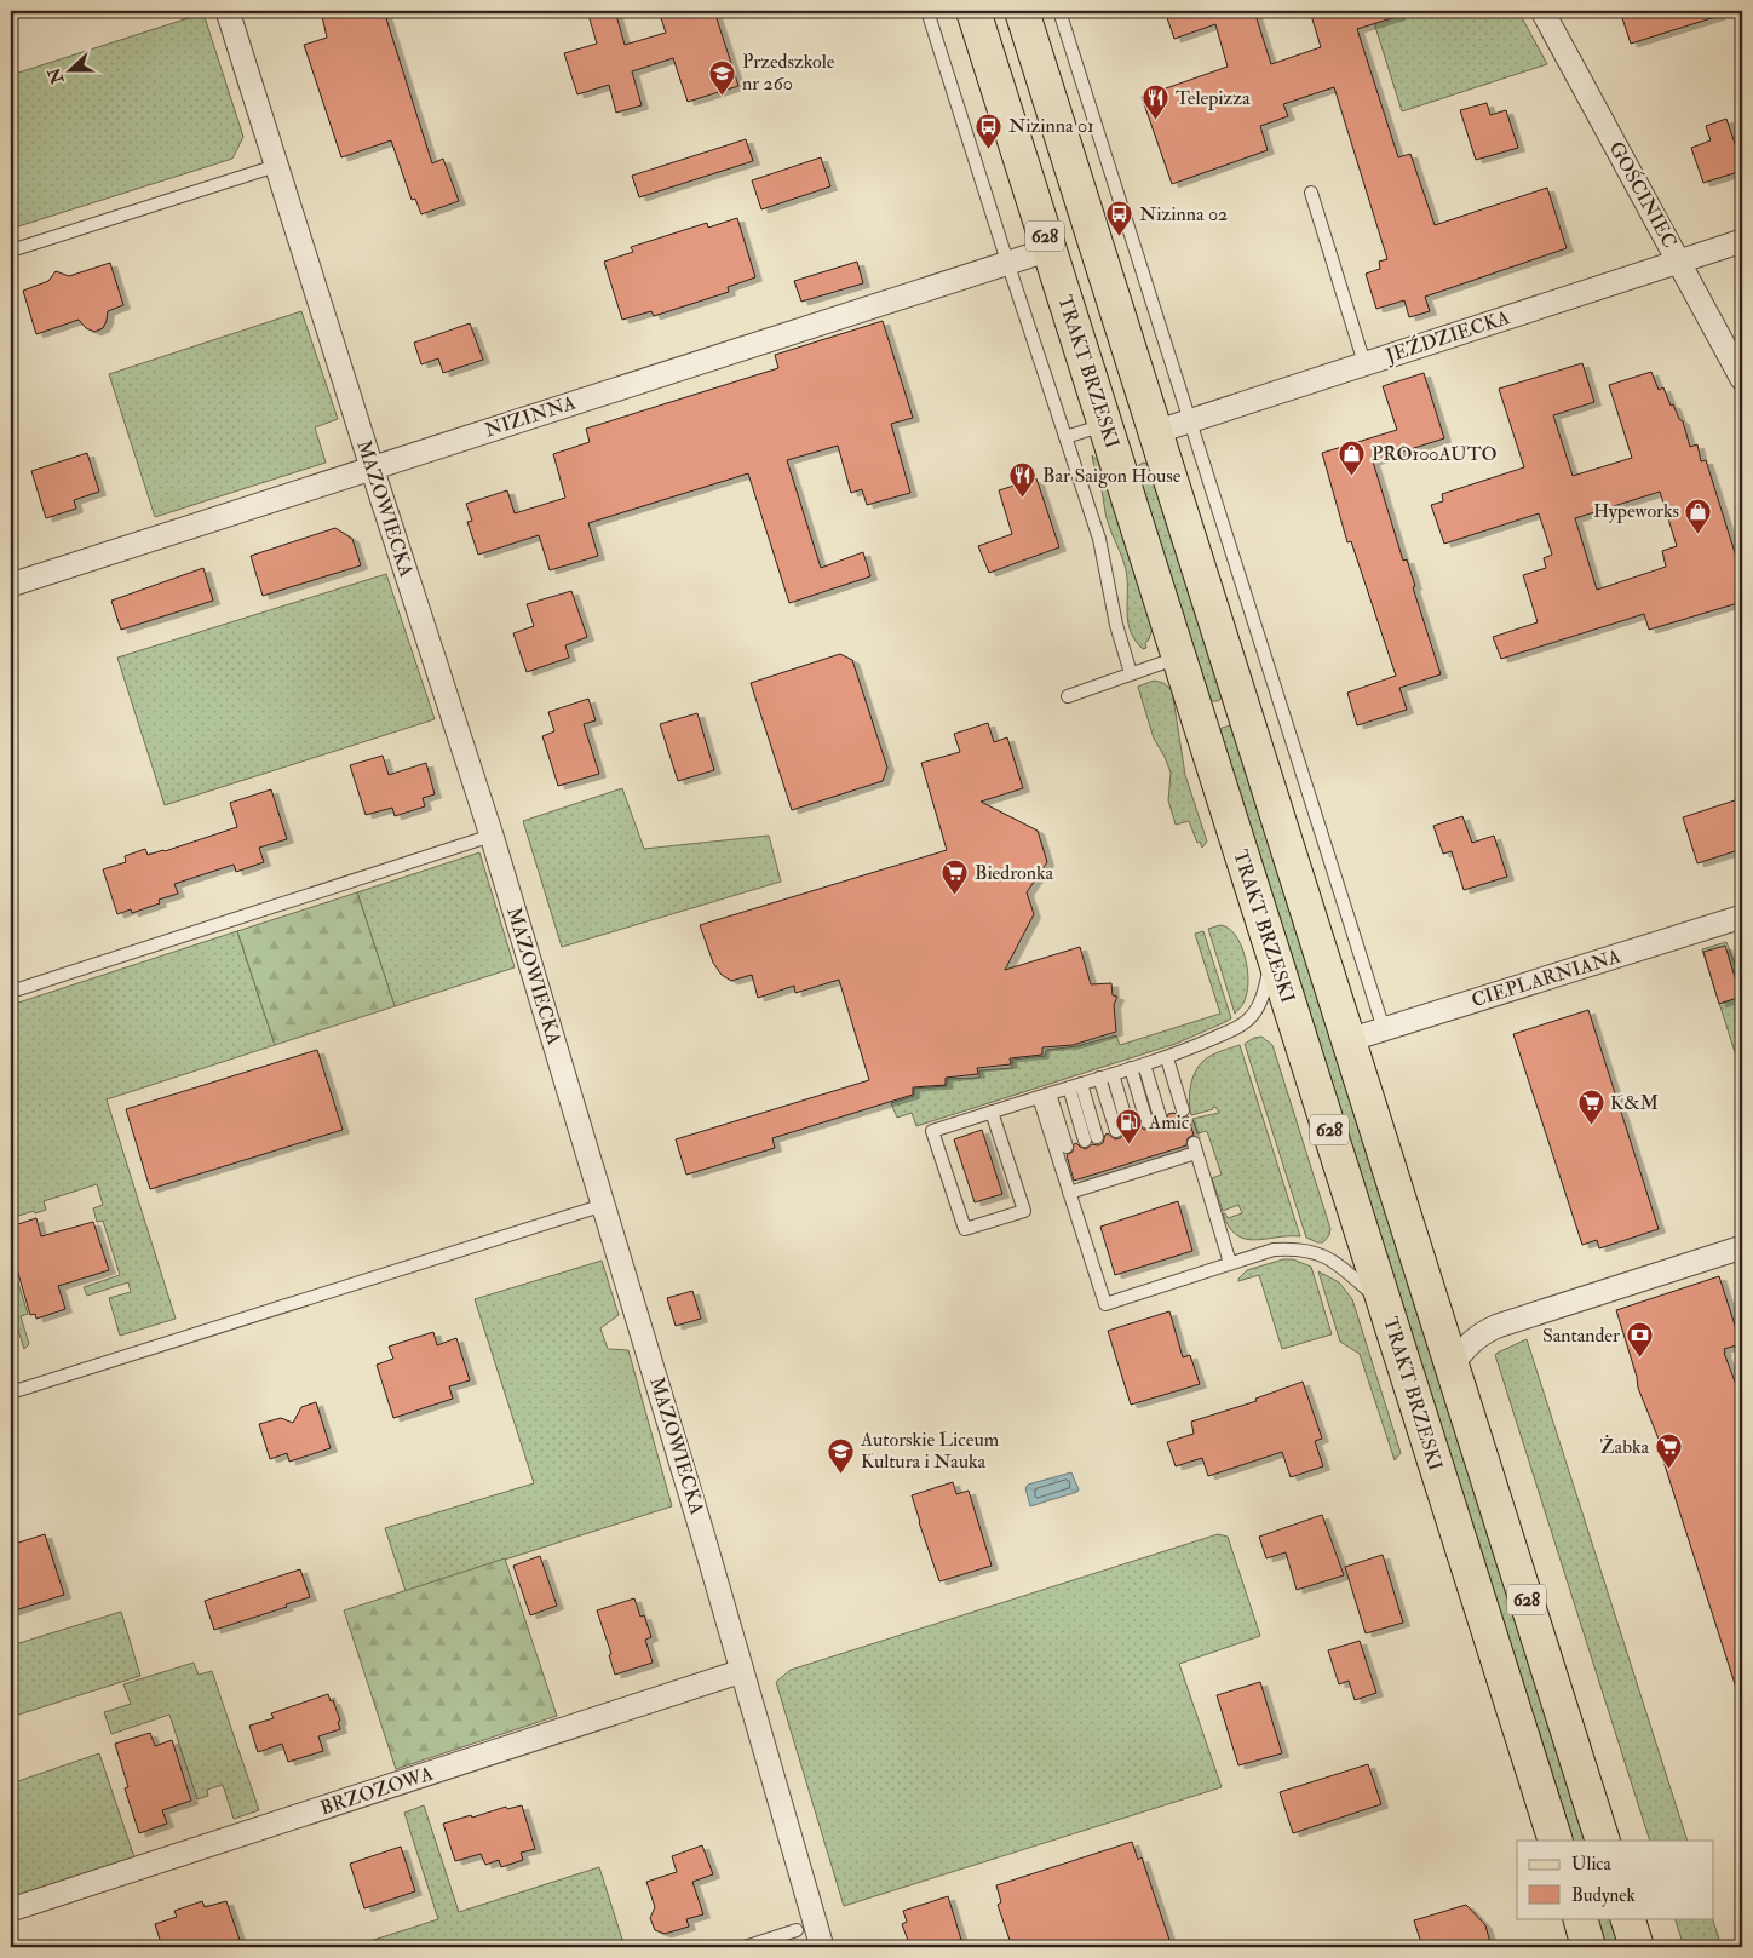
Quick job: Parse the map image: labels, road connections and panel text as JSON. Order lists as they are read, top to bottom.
{
  "streets": {
    "main road": ["628", "TRAKT BRZESKI"],
    "street": [
      "GOŚCINIEC",
      "JEŹDZIECKA",
      "NIZINNA",
      "MAZOWIECKA",
      "CIEPLARNIANA",
      "BRZOZOWA"
    ]
  },
  "crossings": [
    ["GOŚCINIEC", "JEŹDZIECKA"],
    ["628", "JEŹDZIECKA"],
    ["628", "CIEPLARNIANA"],
    ["TRAKT BRZESKI", "NIZINNA"],
    ["NIZINNA", "MAZOWIECKA"],
    ["MAZOWIECKA", "BRZOZOWA"]
  ],
  "places": {
    "school or university": ["Przedszkole nr 260", "Autorskie Liceum Kultura i Nauka"],
    "restaurant": ["Telepizza", "Bar Saigon House"],
    "bus stop": ["Nizinna 01", "Nizinna 02"],
    "shop": ["PRO100AUTO", "Hypeworks"],
    "supermarket": ["Biedronka", "K&M", "Żabka"],
    "fuel station": ["Amic"],
    "bank": ["Santander"]
  },
  "legend": ["Ulica", "Budynek"],
  "north": "left"
}
